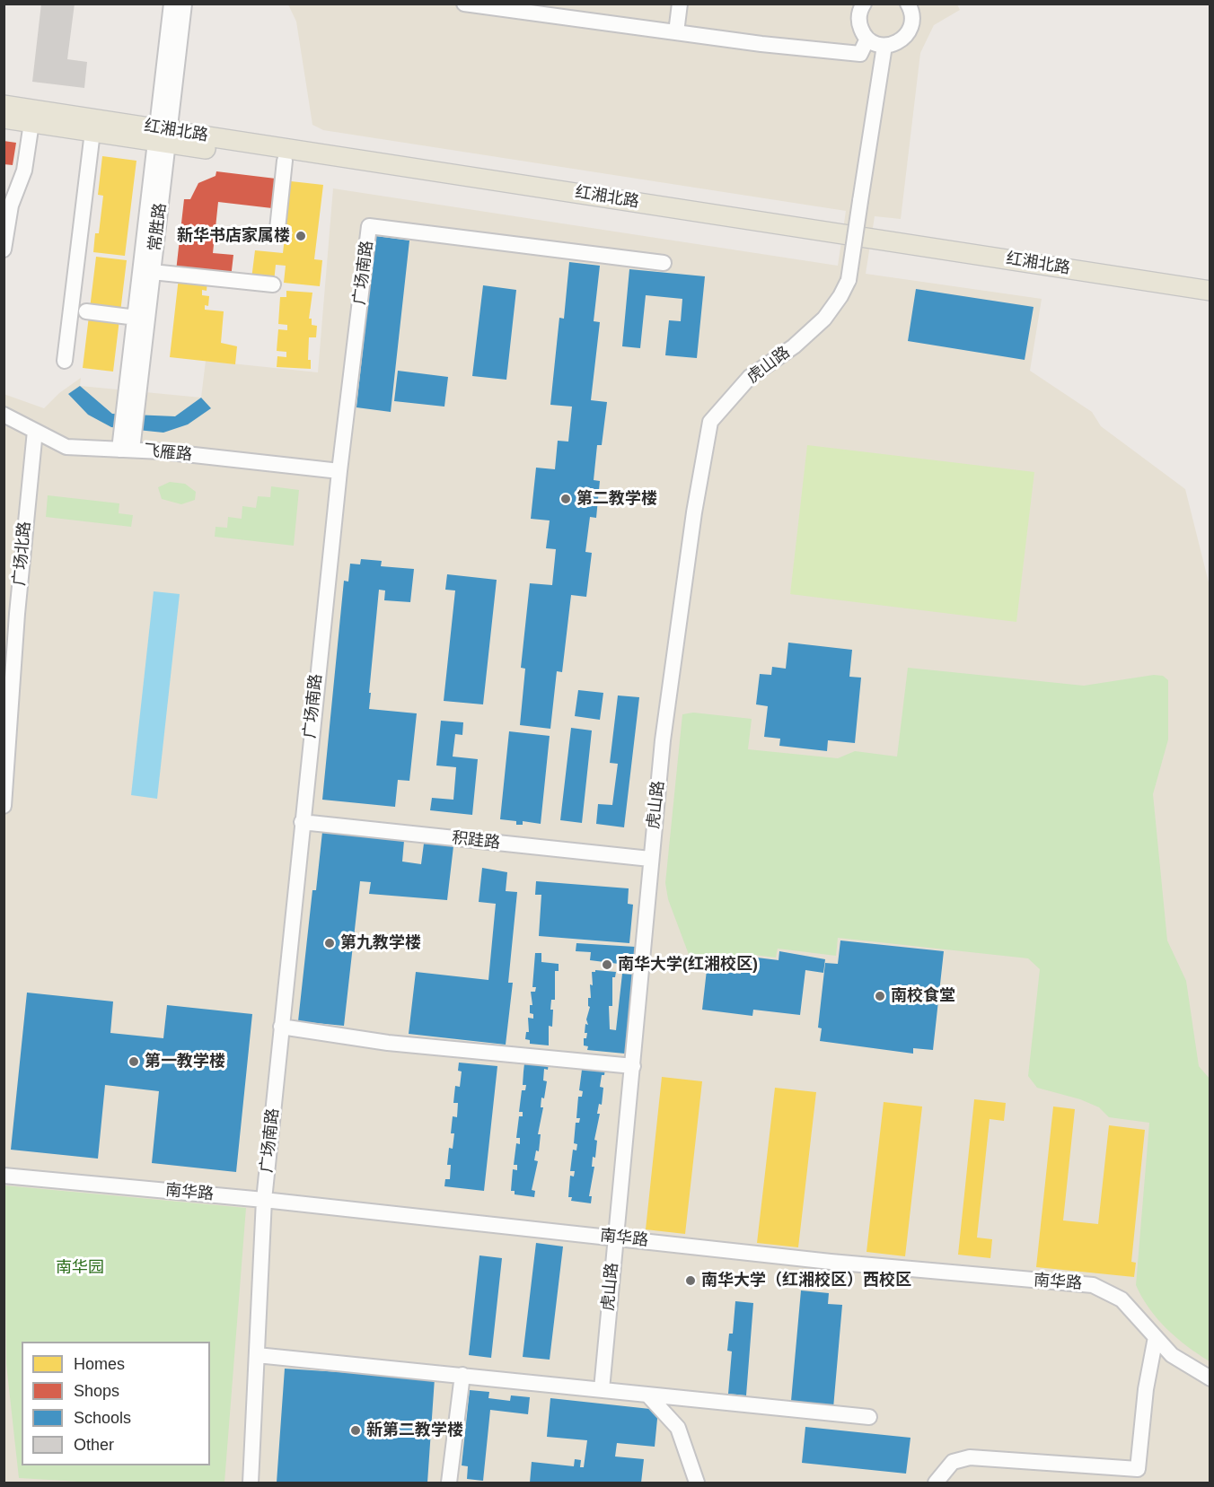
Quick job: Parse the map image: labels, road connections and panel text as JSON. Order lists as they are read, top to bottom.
{
  "streets": {
    "main road": ["红湘北路"],
    "street": [
      "常胜路",
      "广场南路",
      "虎山路",
      "飞雁路",
      "广场北路",
      "积跬路",
      "南华路"
    ]
  },
  "crossings": [
    ["红湘北路", "常胜路"],
    ["常胜路", "飞雁路"],
    ["广场南路", "飞雁路"],
    ["广场南路", "积跬路"],
    ["广场南路", "南华路"],
    ["虎山路", "积跬路"],
    ["虎山路", "南华路"],
    ["飞雁路", "广场北路"]
  ],
  "parks": ["南华园"],
  "places": [
    "新华书店家属楼",
    "第二教学楼",
    "第九教学楼",
    "南华大学(红湘校区)",
    "南校食堂",
    "第一教学楼",
    "南华大学（红湘校区）西校区",
    "新第二教学楼"
  ],
  "legend": [
    "Homes",
    "Shops",
    "Schools",
    "Other"
  ]
}
